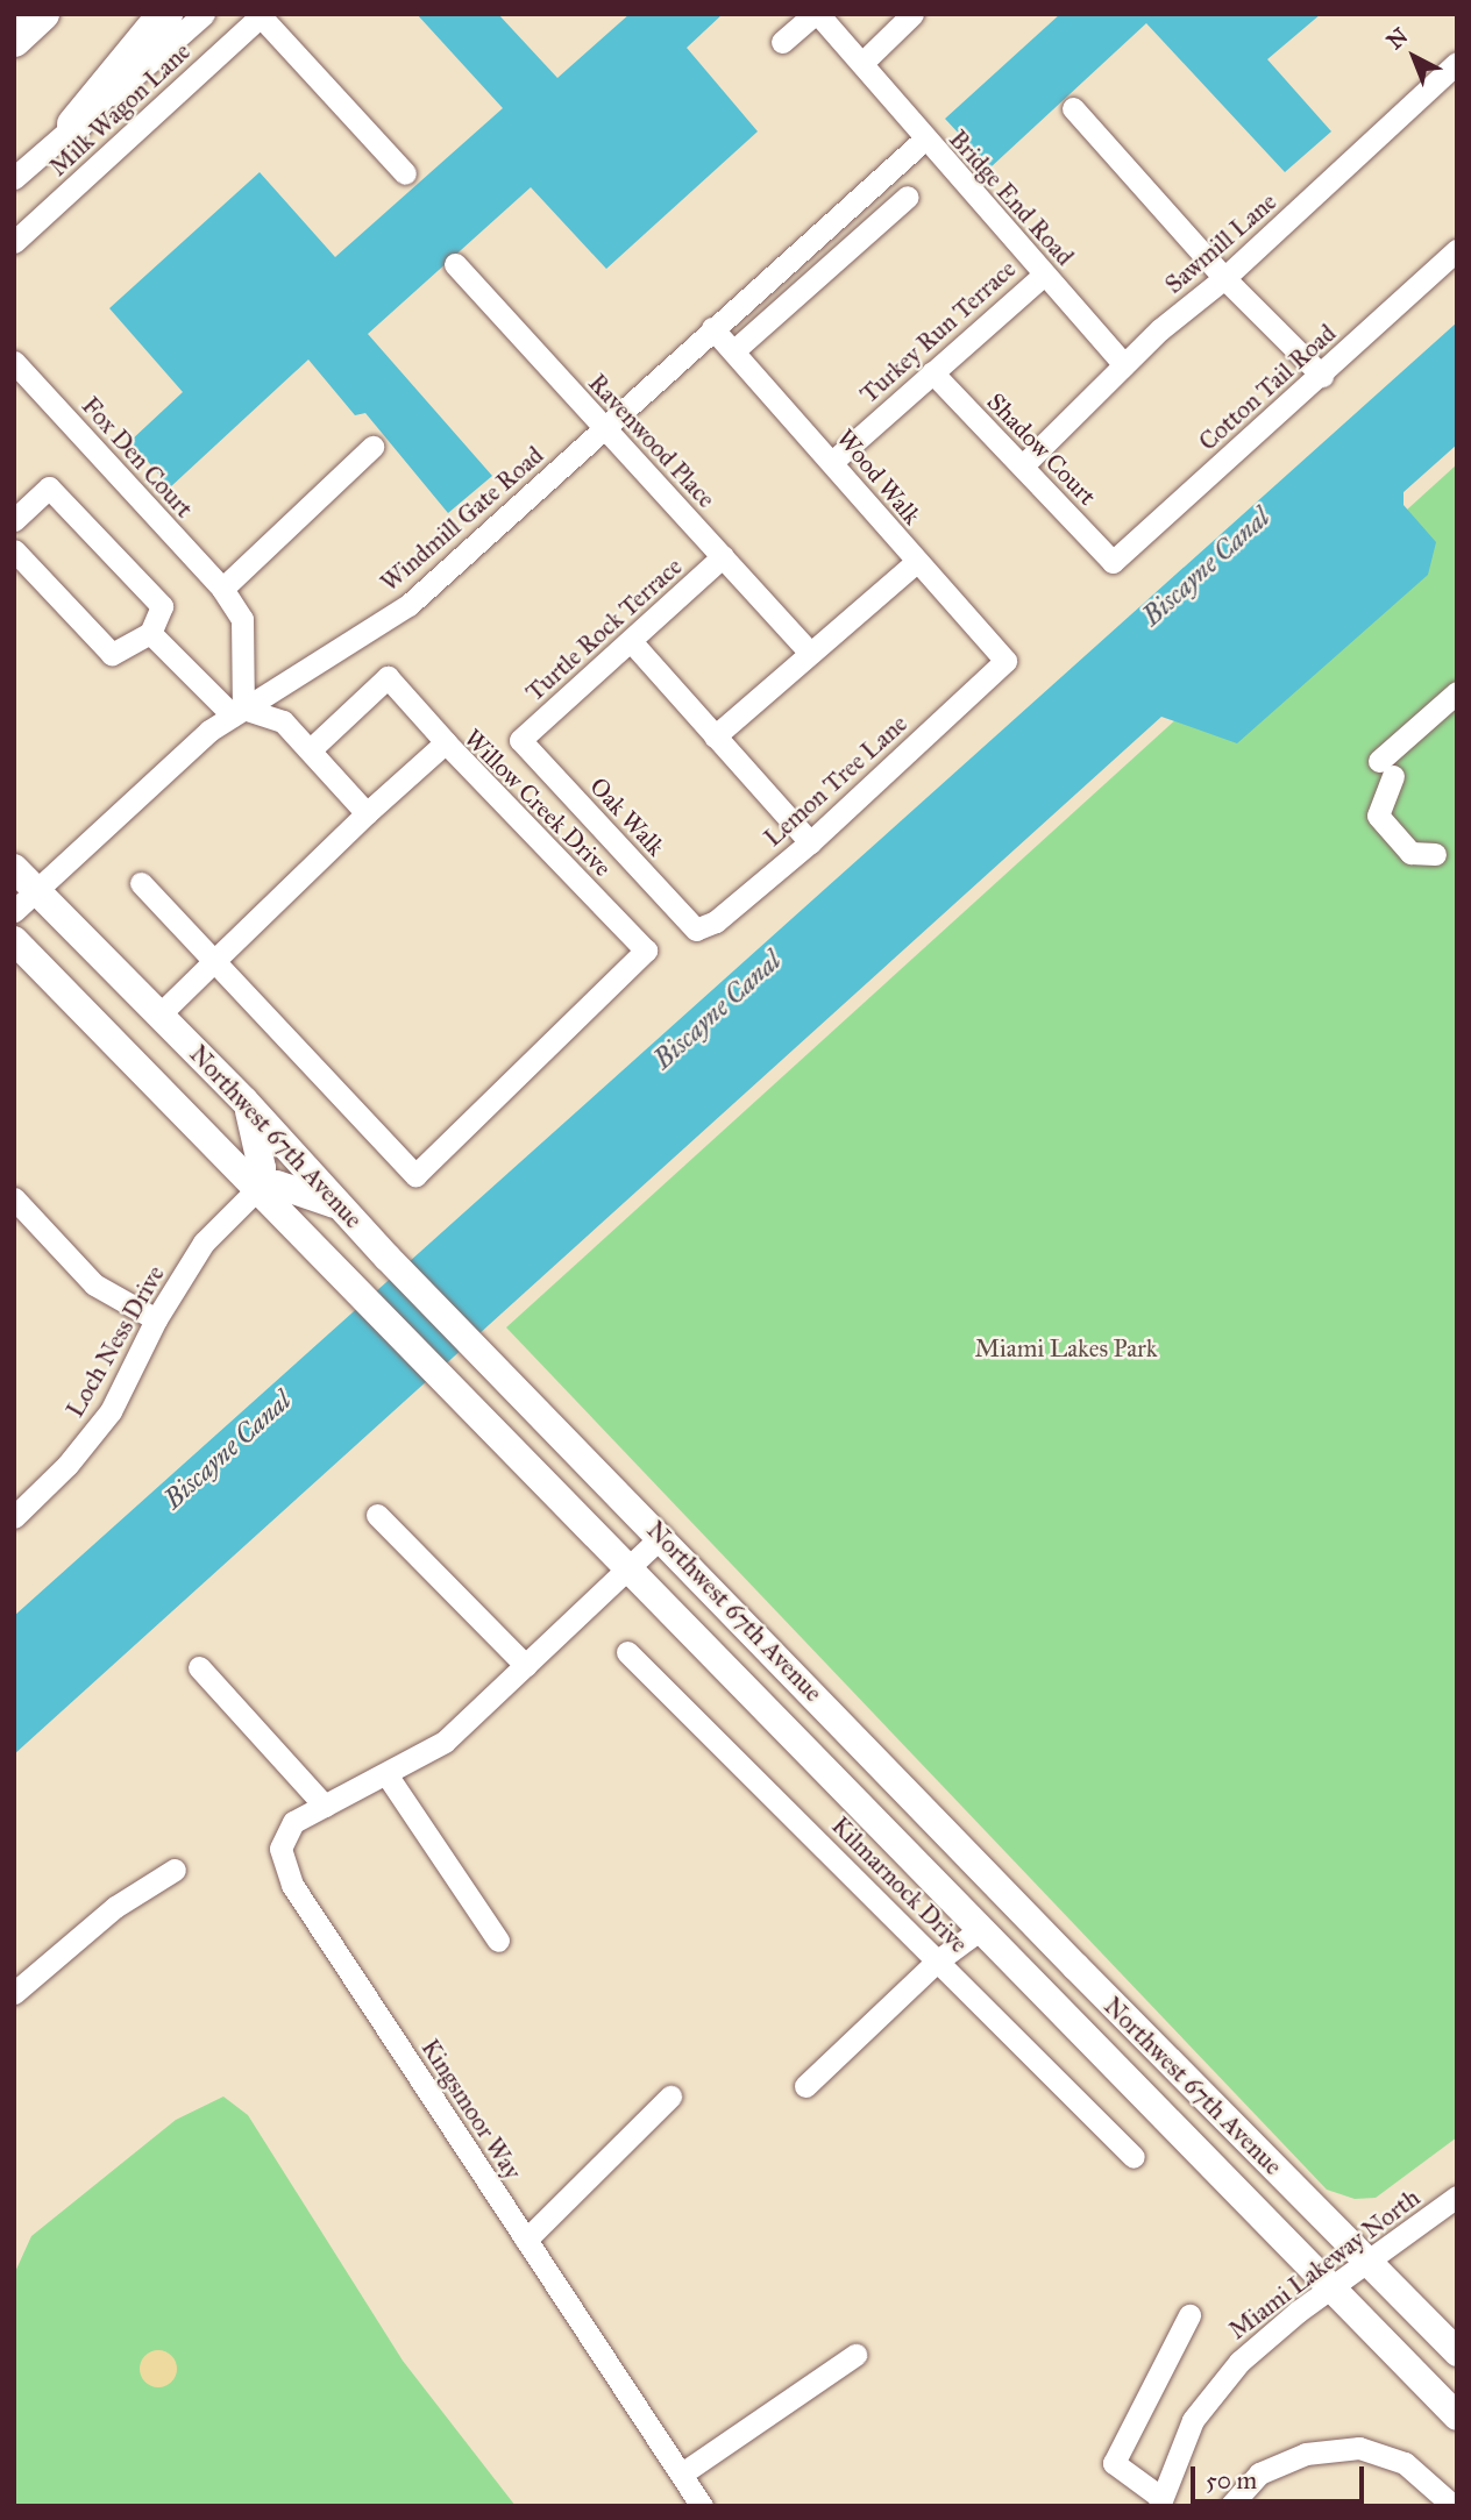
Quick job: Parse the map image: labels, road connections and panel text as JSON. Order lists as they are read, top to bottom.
{
  "streets": {
    "main road": ["Northwest 67th Avenue"],
    "street": [
      "Milk Wagon Lane",
      "Bridge End Road",
      "Sawmill Lane",
      "Turkey Run Terrace",
      "Cotton Tail Road",
      "Ravenwood Place",
      "Shadow Court",
      "Fox Den Court",
      "Wood Walk",
      "Windmill Gate Road",
      "Turtle Rock Terrace",
      "Lemon Tree Lane",
      "Willow Creek Drive",
      "Oak Walk",
      "Loch Ness Drive",
      "Kilmarnock Drive",
      "Kingsmoor Way",
      "Miami Lakeway North"
    ]
  },
  "crossings": [
    ["Bridge End Road", "Sawmill Lane"],
    ["Bridge End Road", "Turkey Run Terrace"],
    ["Bridge End Road", "Windmill Gate Road"],
    ["Sawmill Lane", "Shadow Court"],
    ["Turkey Run Terrace", "Shadow Court"],
    ["Turkey Run Terrace", "Wood Walk"],
    ["Cotton Tail Road", "Shadow Court"],
    ["Ravenwood Place", "Windmill Gate Road"],
    ["Ravenwood Place", "Turtle Rock Terrace"],
    ["Fox Den Court", "Windmill Gate Road"],
    ["Wood Walk", "Windmill Gate Road"],
    ["Wood Walk", "Lemon Tree Lane"],
    ["Windmill Gate Road", "Northwest 67th Avenue"],
    ["Turtle Rock Terrace", "Oak Walk"],
    ["Lemon Tree Lane", "Oak Walk"],
    ["Willow Creek Drive", "Northwest 67th Avenue"],
    ["Northwest 67th Avenue", "Loch Ness Drive"],
    ["Northwest 67th Avenue", "Kingsmoor Way"],
    ["Northwest 67th Avenue", "Miami Lakeway North"]
  ],
  "water": ["Biscayne Canal"],
  "parks": ["Miami Lakes Park"],
  "scale_bar": "50 m",
  "north": "top left"
}
